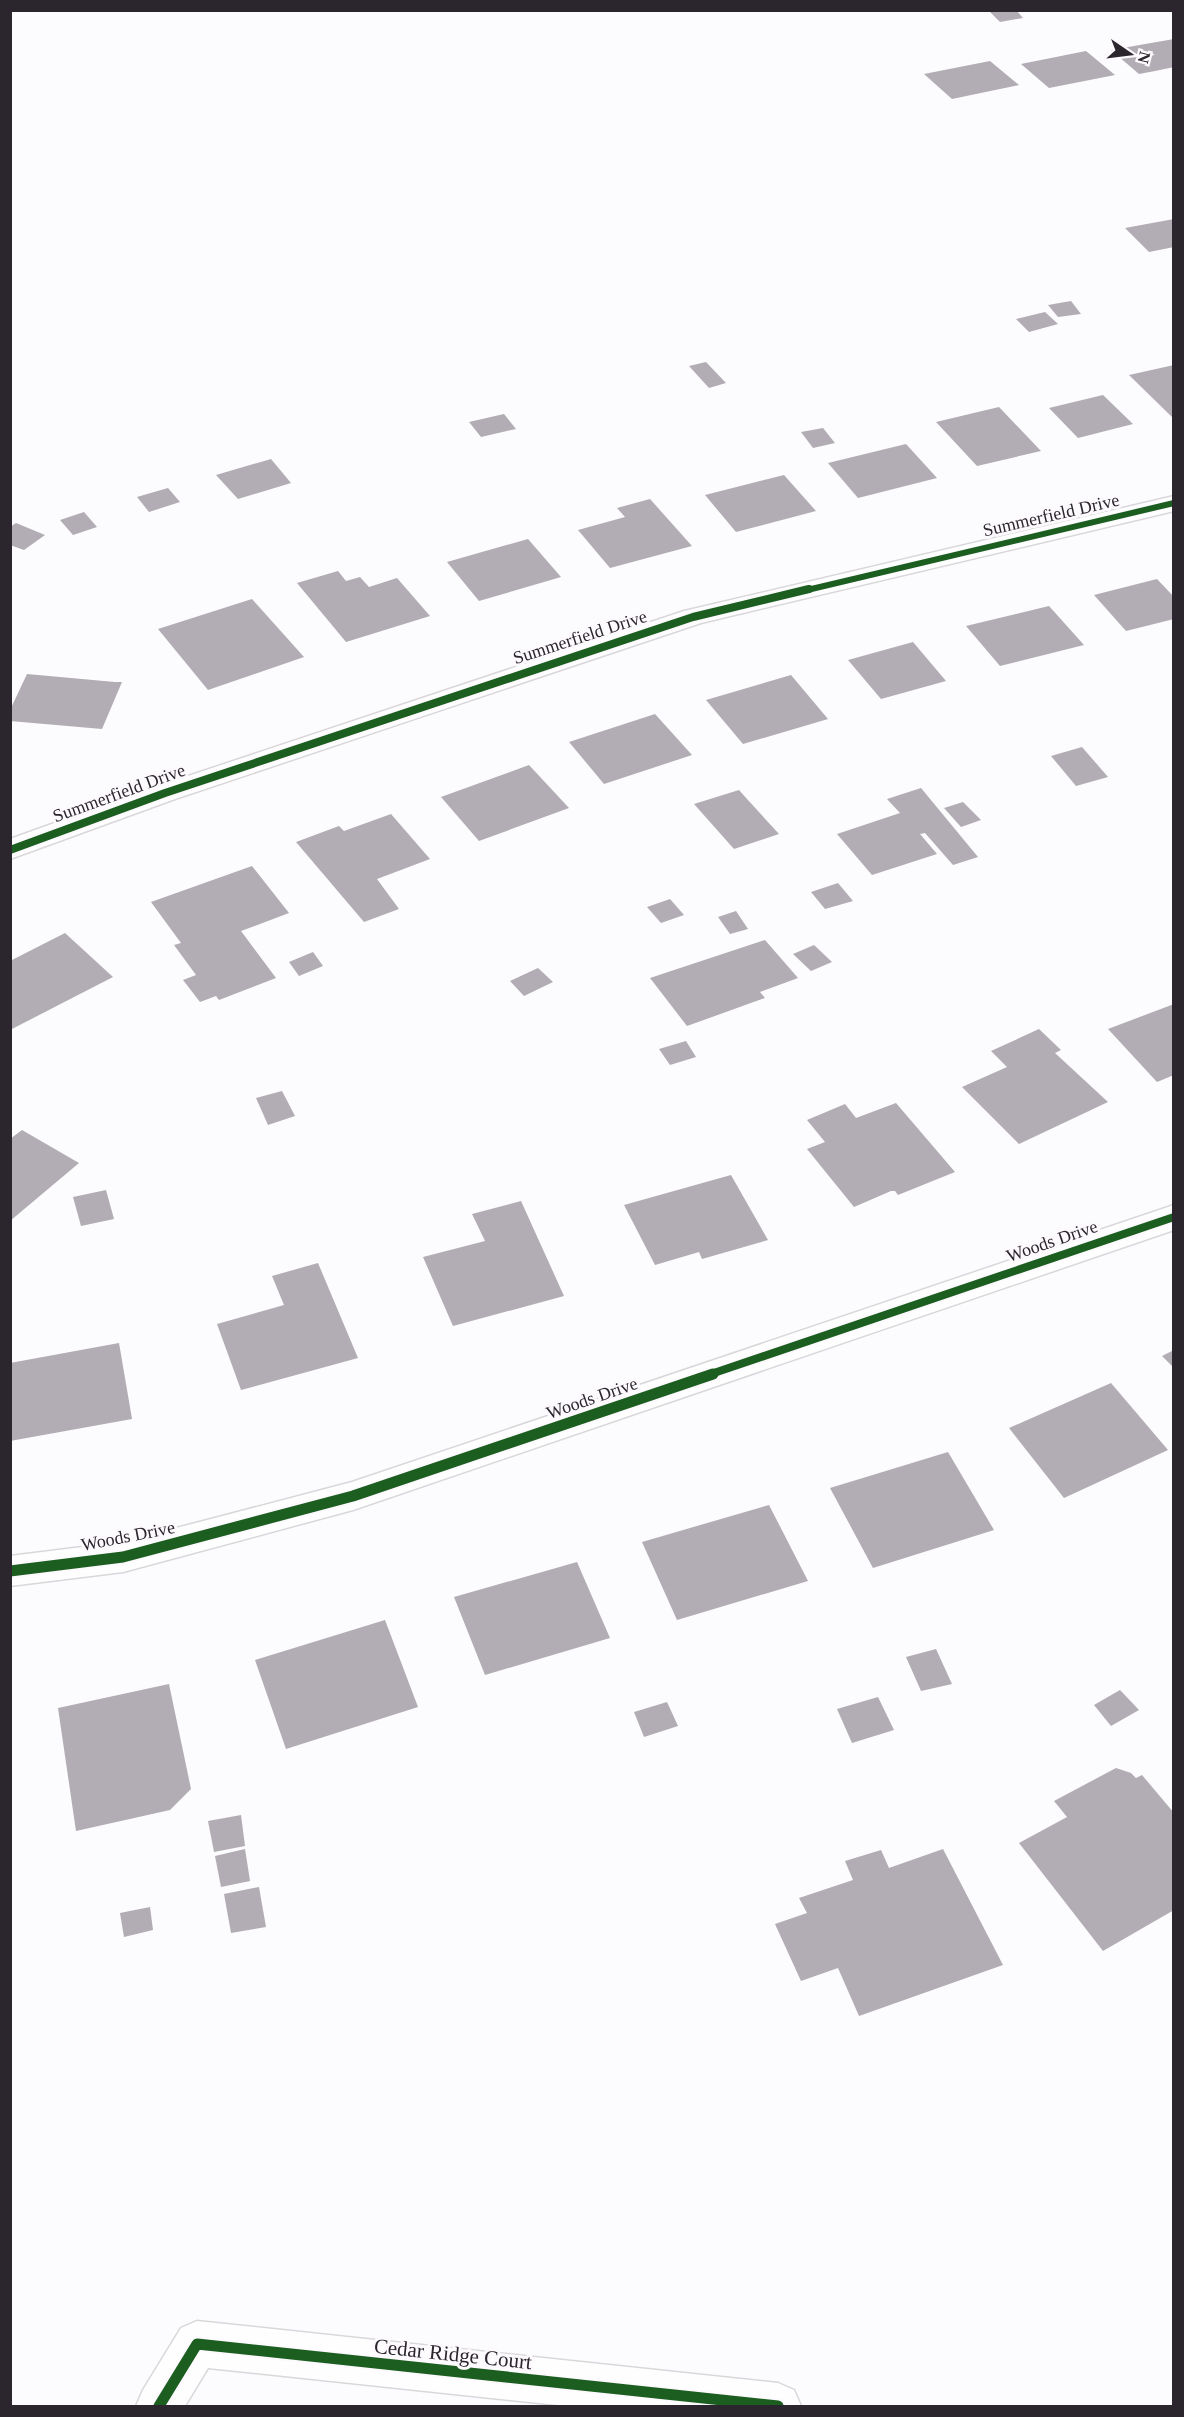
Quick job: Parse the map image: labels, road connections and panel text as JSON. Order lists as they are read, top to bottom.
{
  "streets": {
    "street": ["Summerfield Drive", "Woods Drive", "Cedar Ridge Court"]
  },
  "north": "right"
}
